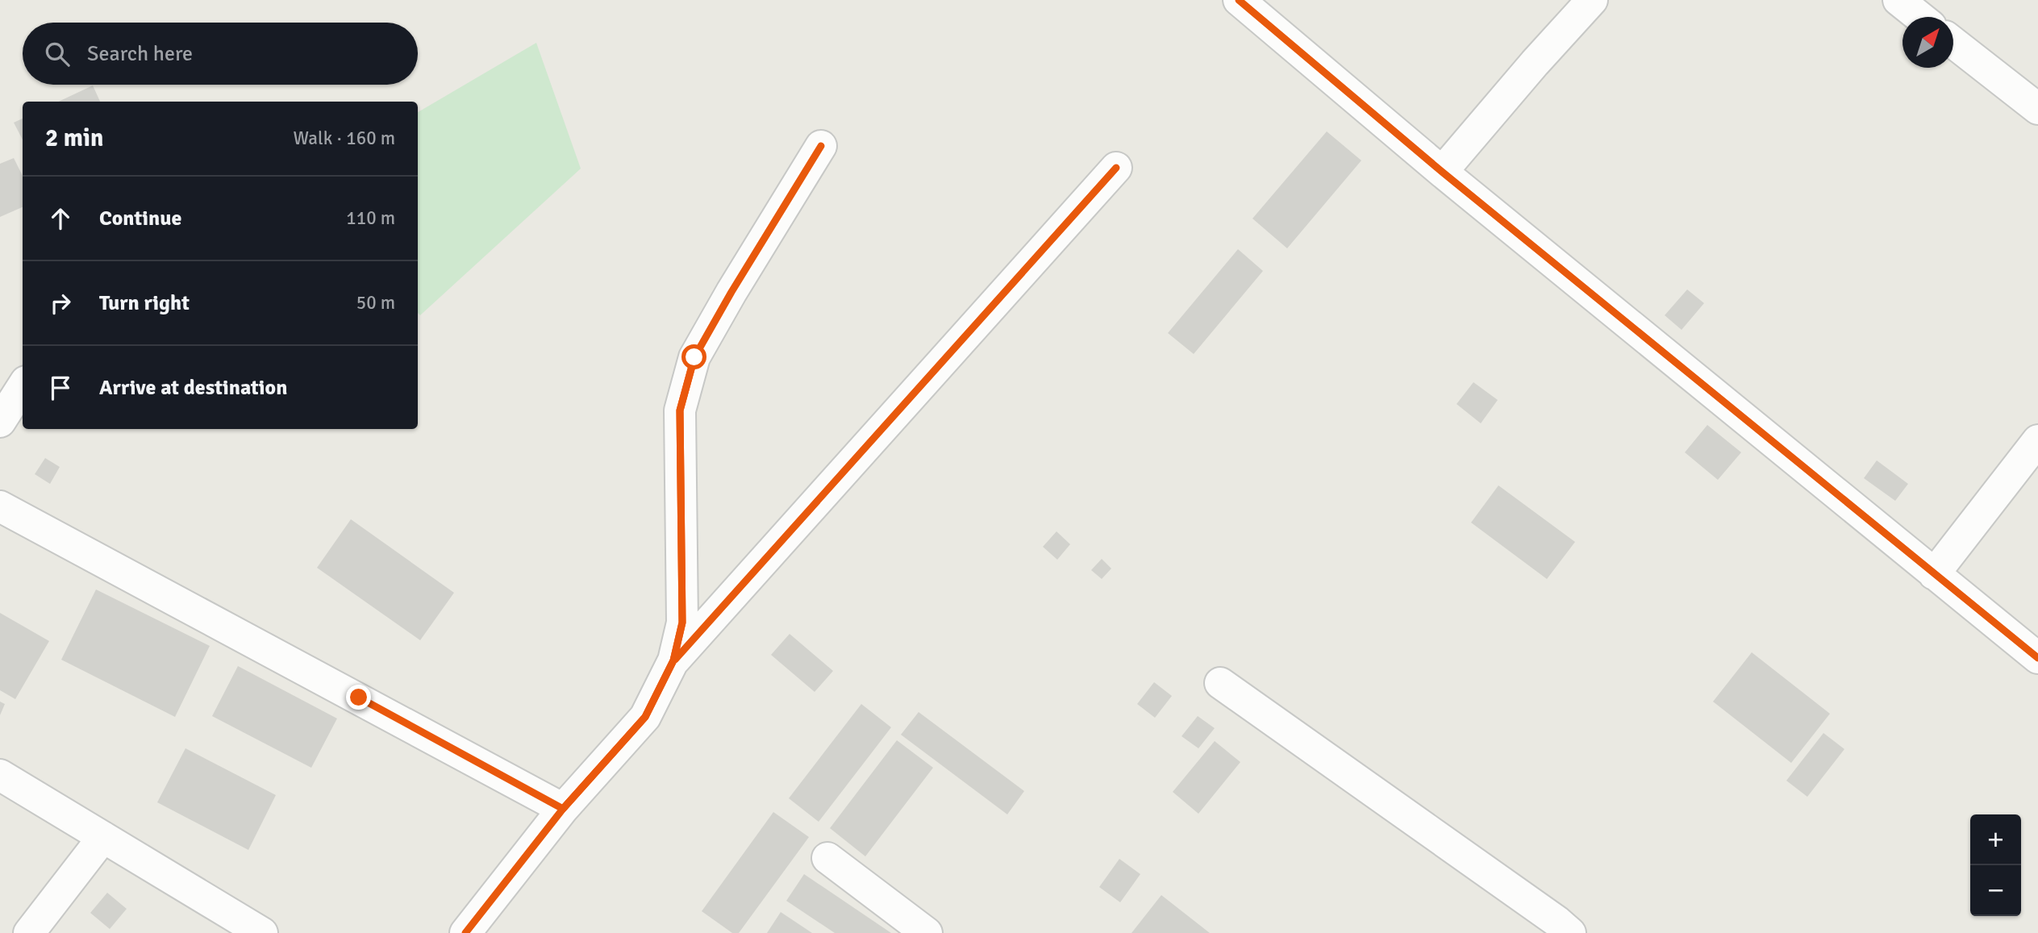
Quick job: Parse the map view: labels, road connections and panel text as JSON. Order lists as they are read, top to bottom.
{
  "north": "top right",
  "page": {
    "search": "Search here",
    "heading": ["2 min", "Walk · 160 m"],
    "list": [
      ["Continue", "110 m"],
      ["Turn right", "50 m"],
      "Arrive at destination"
    ],
    "map_buttons": ["+", "−"]
  }
}
